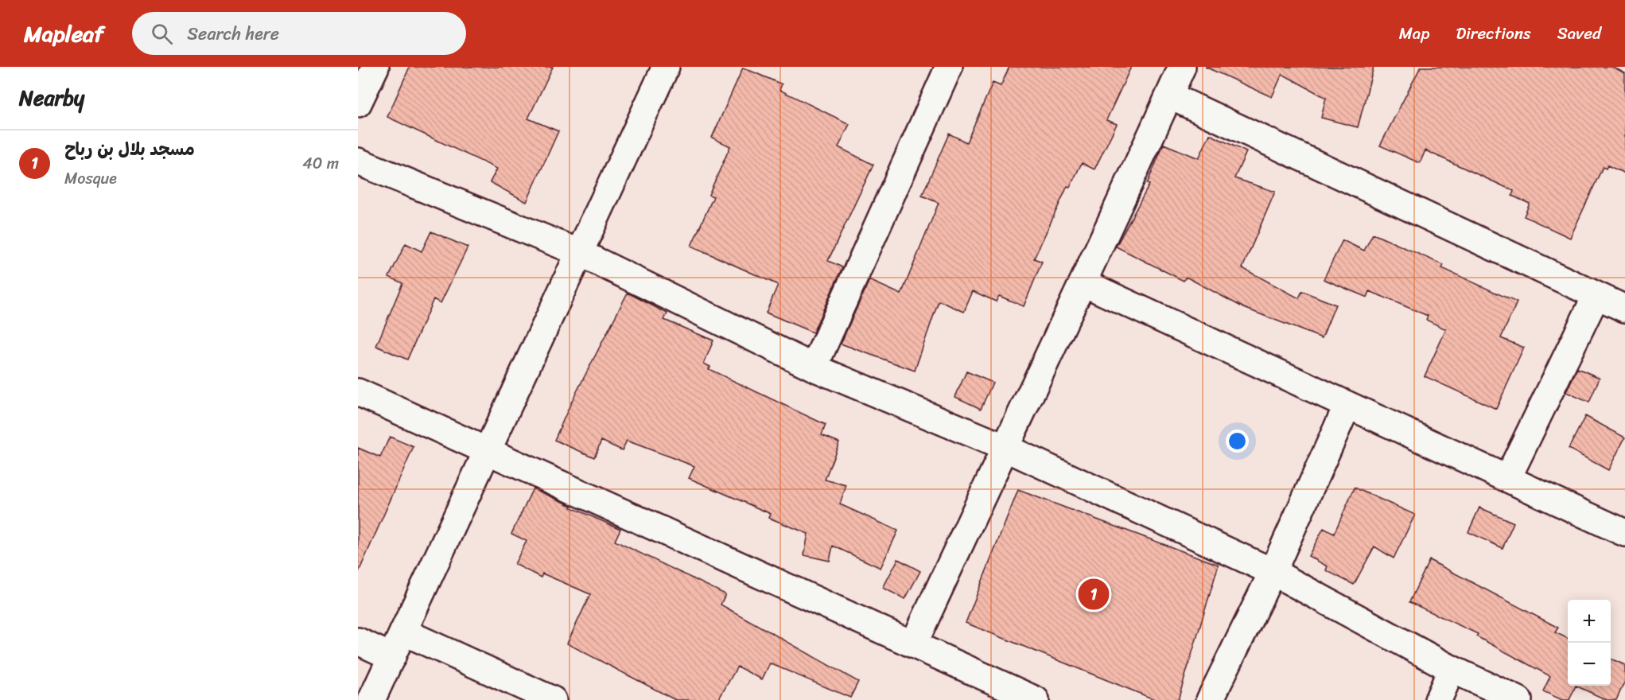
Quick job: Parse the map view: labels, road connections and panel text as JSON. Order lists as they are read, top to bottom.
{
  "page": {
    "header": "Mapleaf",
    "search": "Search here",
    "nav": ["Map", "Directions", "Saved"],
    "heading": "Nearby",
    "list": [
      {
        "mark": "1",
        "name": "مسجد بلال بن رباح",
        "note": "Mosque",
        "value": "40 m"
      }
    ],
    "pins": "1",
    "map_buttons": ["+", "−"]
  }
}
